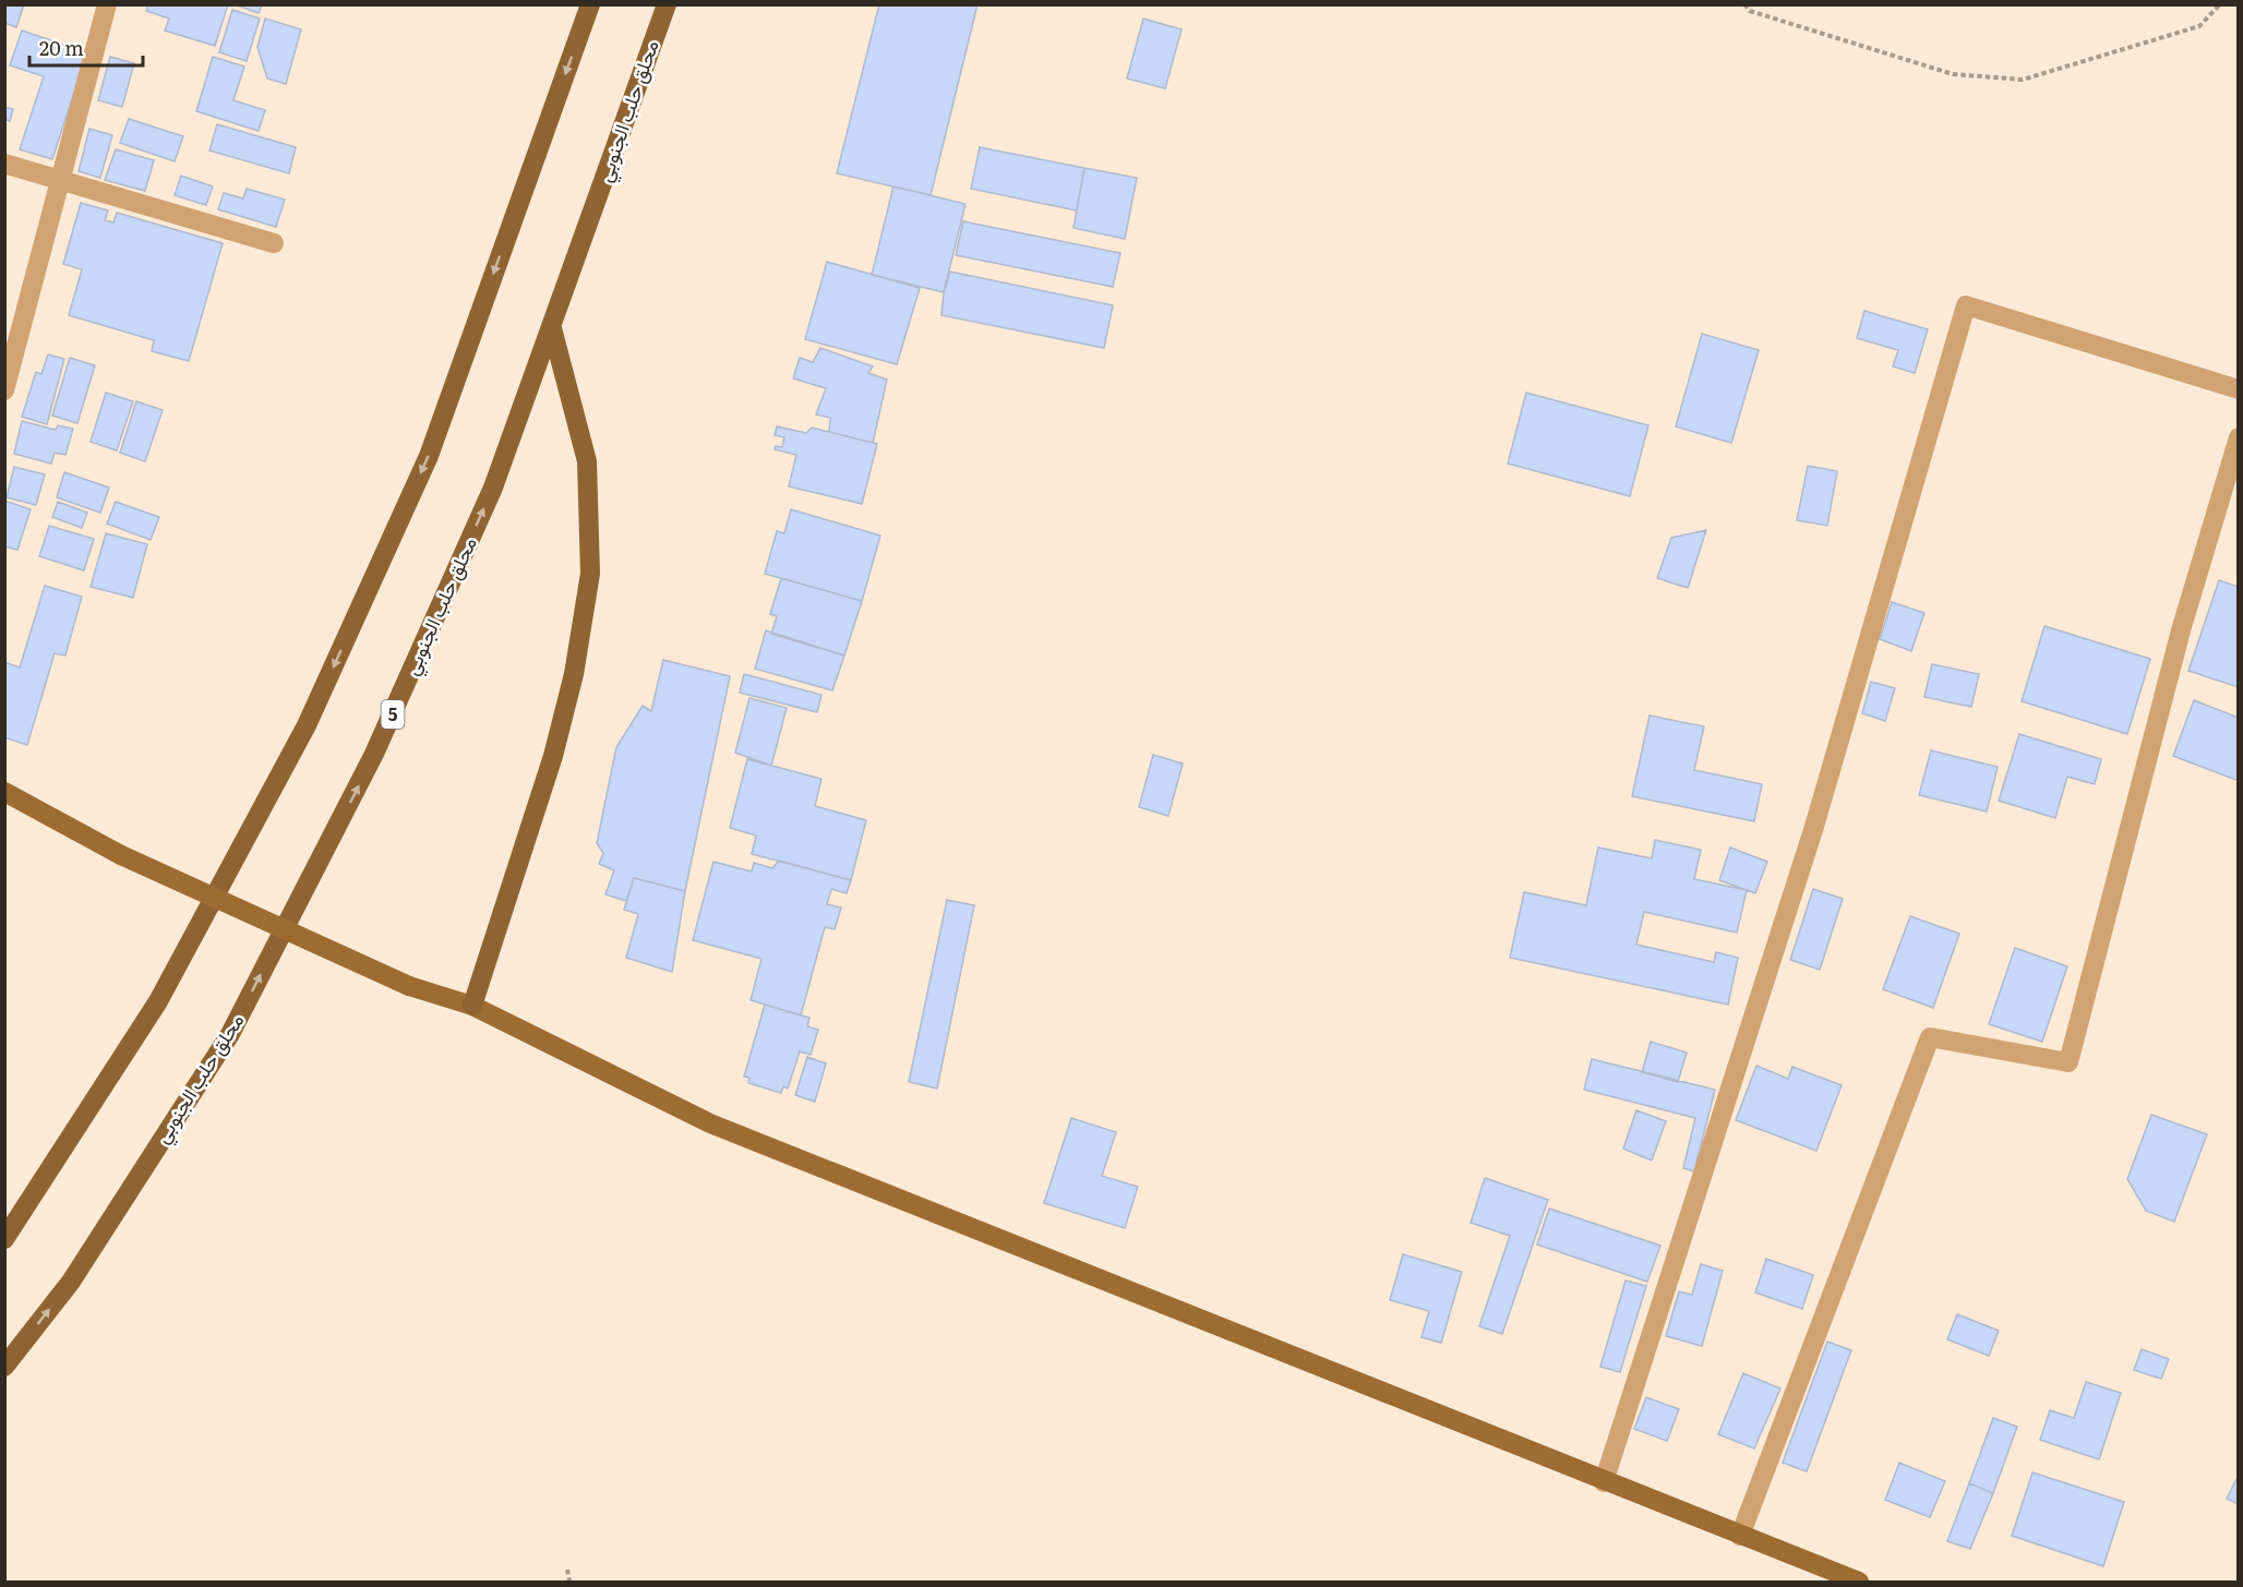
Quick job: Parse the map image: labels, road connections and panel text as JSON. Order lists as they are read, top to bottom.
{
  "streets": {
    "highway": ["محلق حلب الجنوبي", "5"]
  },
  "scale_bar": "20 m"
}
